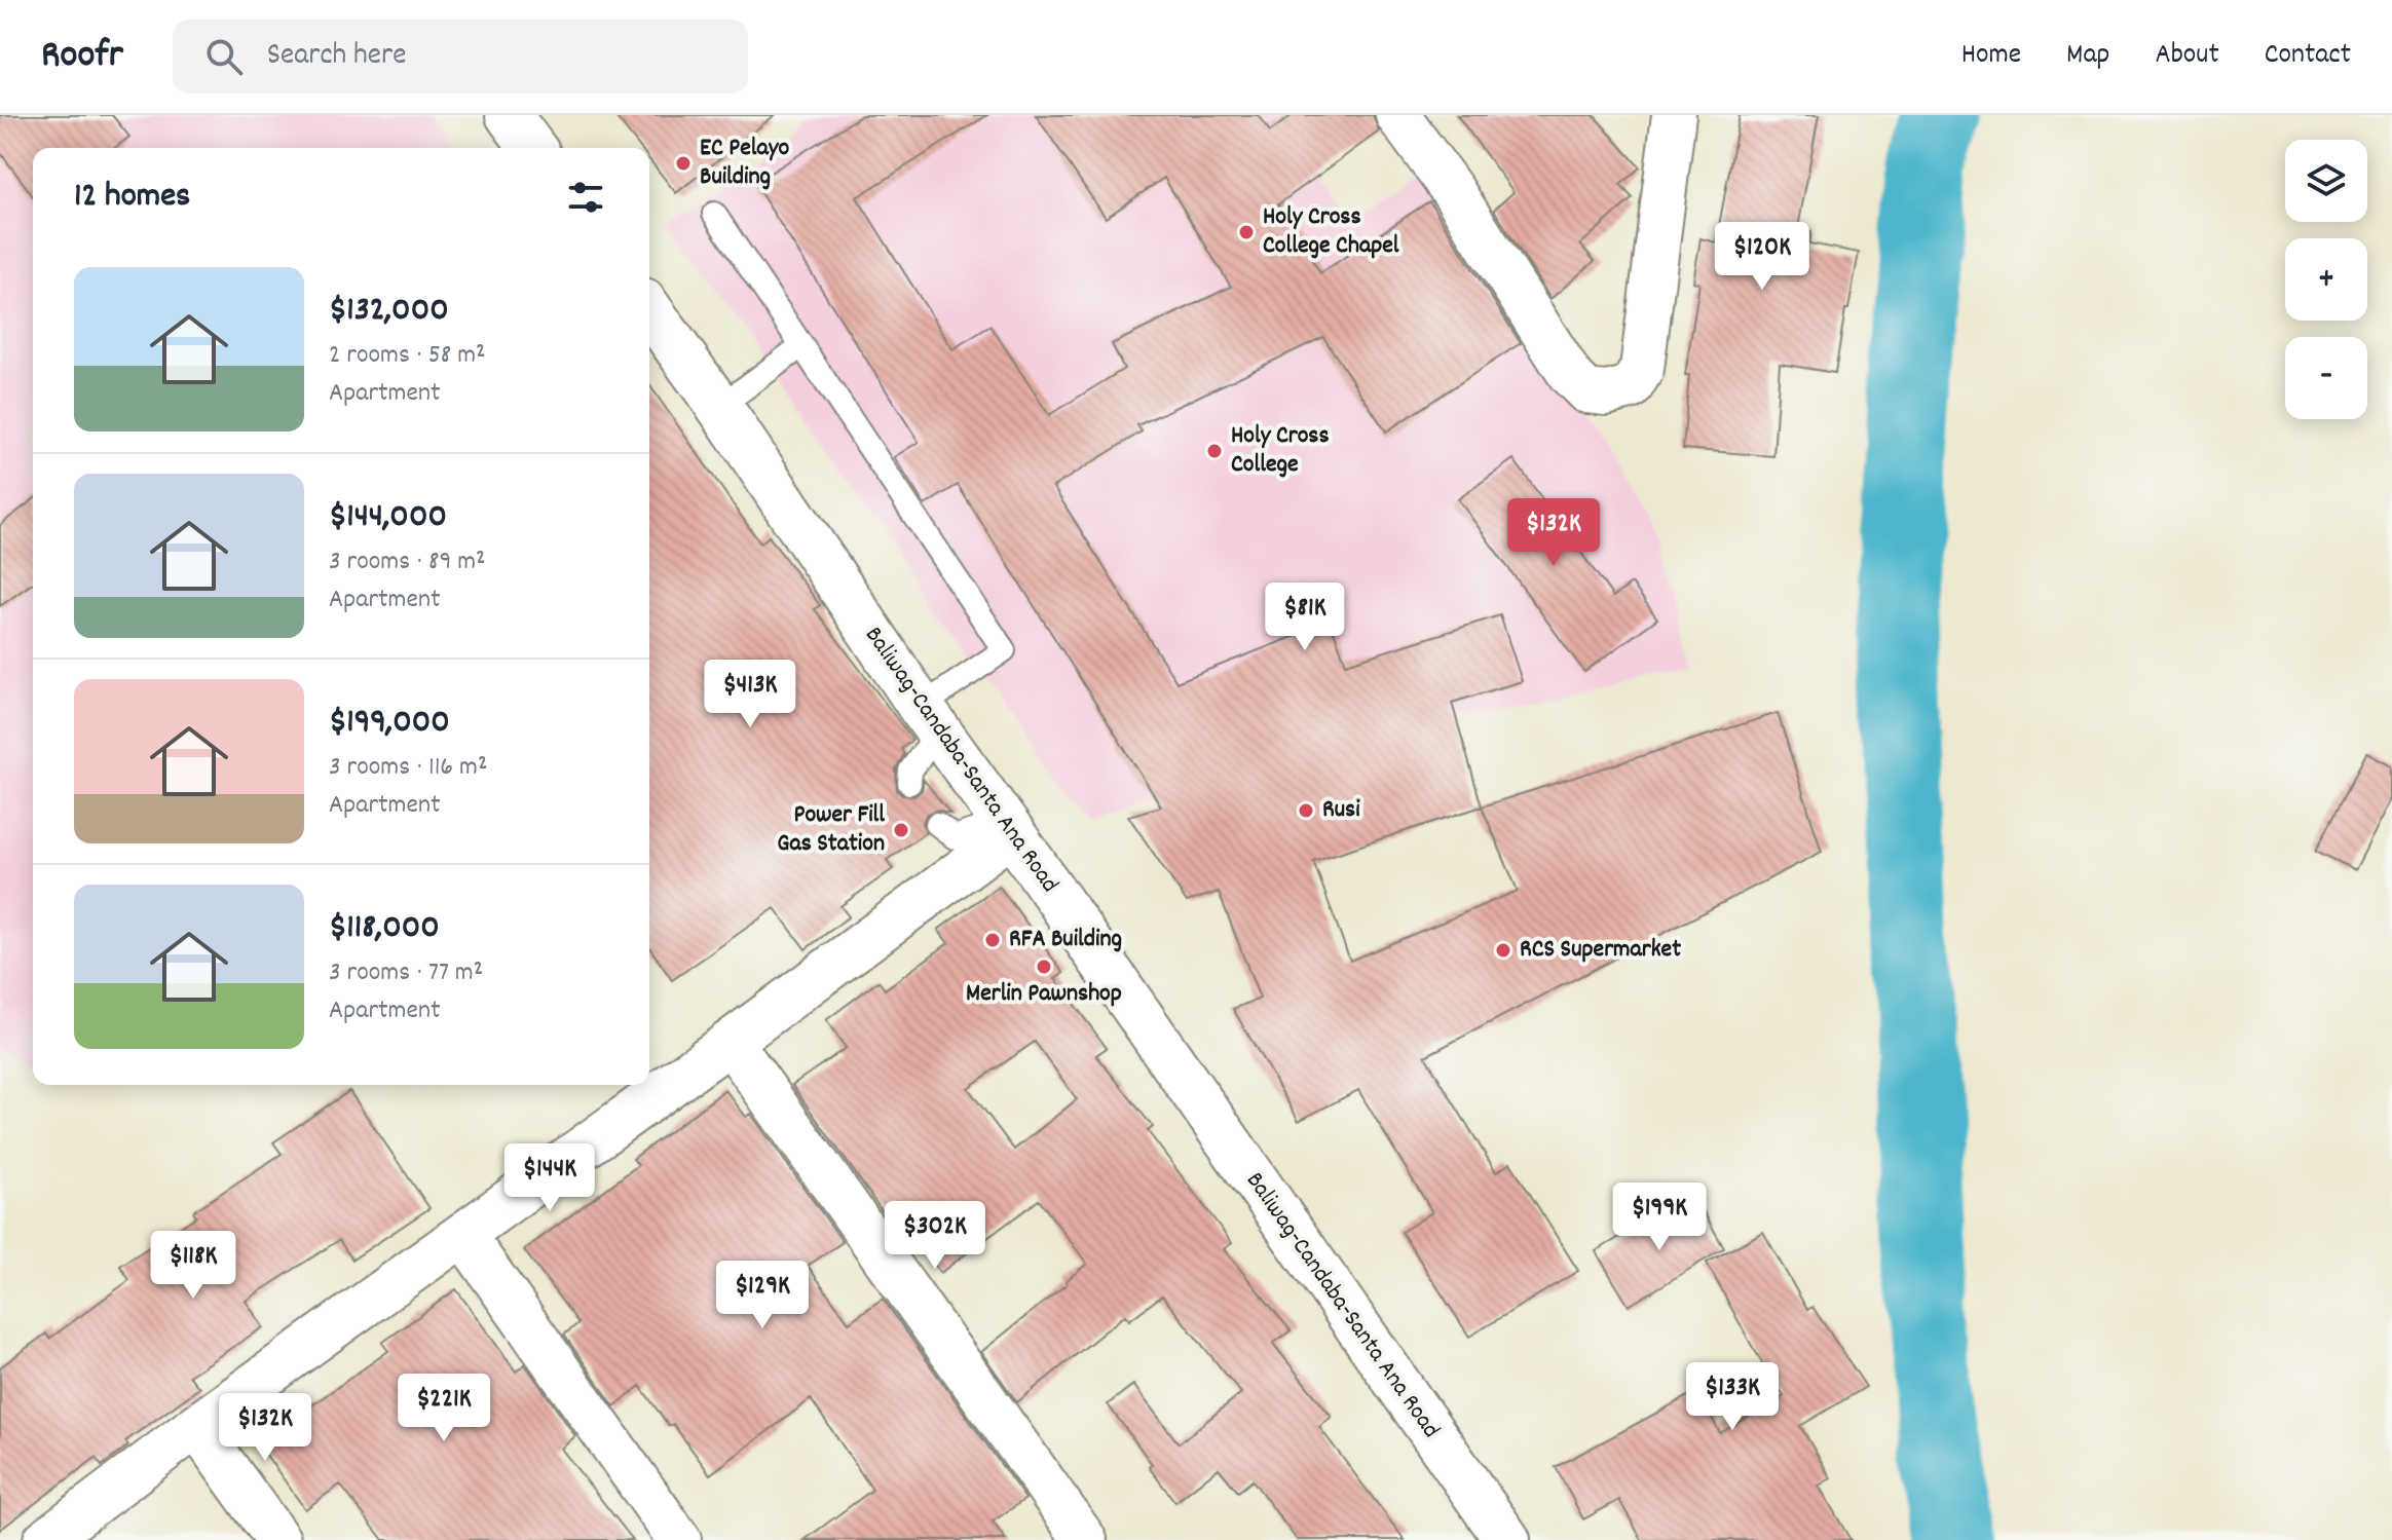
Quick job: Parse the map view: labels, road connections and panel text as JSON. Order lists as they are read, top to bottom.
{
  "streets": {
    "main road": ["Baliwag-Candaba-Santa Ana Road"]
  },
  "places": [
    "EC Pelayo Building",
    "Holy Cross College Chapel",
    "Holy Cross College",
    "Rusi",
    "Power Fill Gas Station",
    "RFA Building",
    "RCS Supermarket",
    "Merlin Pawnshop"
  ],
  "page": {
    "header": "Roofr",
    "search": "Search here",
    "nav": [
      "Home",
      "Map",
      "About",
      "Contact"
    ],
    "map_buttons": ["+", "−"],
    "heading": "12 homes",
    "price": [
      "$120K",
      "$132K",
      "$81K",
      "$413K",
      "$144K",
      "$199K",
      "$302K",
      "$118K",
      "$129K",
      "$133K",
      "$221K",
      "$132K"
    ],
    "list": [
      {
        "name": "$132,000",
        "note": "2 rooms · 58 m² · Apartment"
      },
      {
        "name": "$144,000",
        "note": "3 rooms · 89 m² · Apartment"
      },
      {
        "name": "$199,000",
        "note": "3 rooms · 116 m² · Apartment"
      },
      {
        "name": "$118,000",
        "note": "3 rooms · 77 m² · Apartment"
      }
    ]
  }
}
